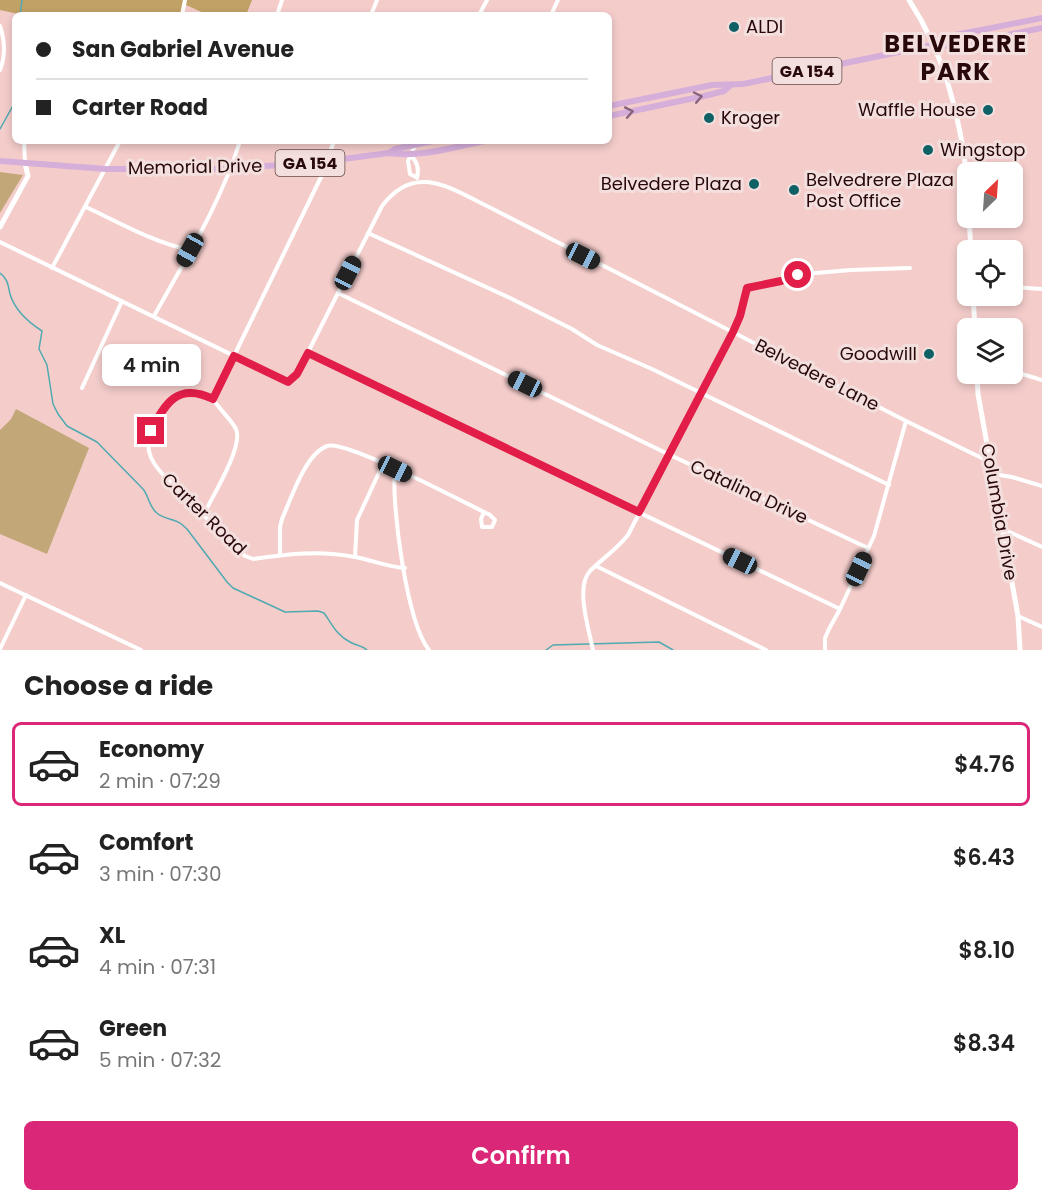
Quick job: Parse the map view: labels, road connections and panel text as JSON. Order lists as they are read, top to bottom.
{
  "streets": {
    "main road": ["GA 154", "Memorial Drive", "Columbia Drive"],
    "street": ["Belvedere Lane", "Catalina Drive", "Carter Road"]
  },
  "crossings": [
    ["Belvedere Lane", "Columbia Drive"]
  ],
  "districts": ["BELVEDERE PARK"],
  "places": [
    "ALDI",
    "Waffle House",
    "Kroger",
    "Wingstop",
    "Belvedere Plaza",
    "Belvedrere Plaza Post Office",
    "Goodwill"
  ],
  "north": "top right",
  "page": {
    "banner": ["San Gabriel Avenue", "Carter Road"],
    "bubble": "4 min",
    "heading": "Choose a ride",
    "list": [
      {
        "name": "Economy",
        "note": "2 min · 07:29",
        "value": "$4.76"
      },
      {
        "name": "Comfort",
        "note": "3 min · 07:30",
        "value": "$6.43"
      },
      {
        "name": "XL",
        "note": "4 min · 07:31",
        "value": "$8.10"
      },
      {
        "name": "Green",
        "note": "5 min · 07:32",
        "value": "$8.34"
      }
    ],
    "buttons": "Confirm"
  }
}
